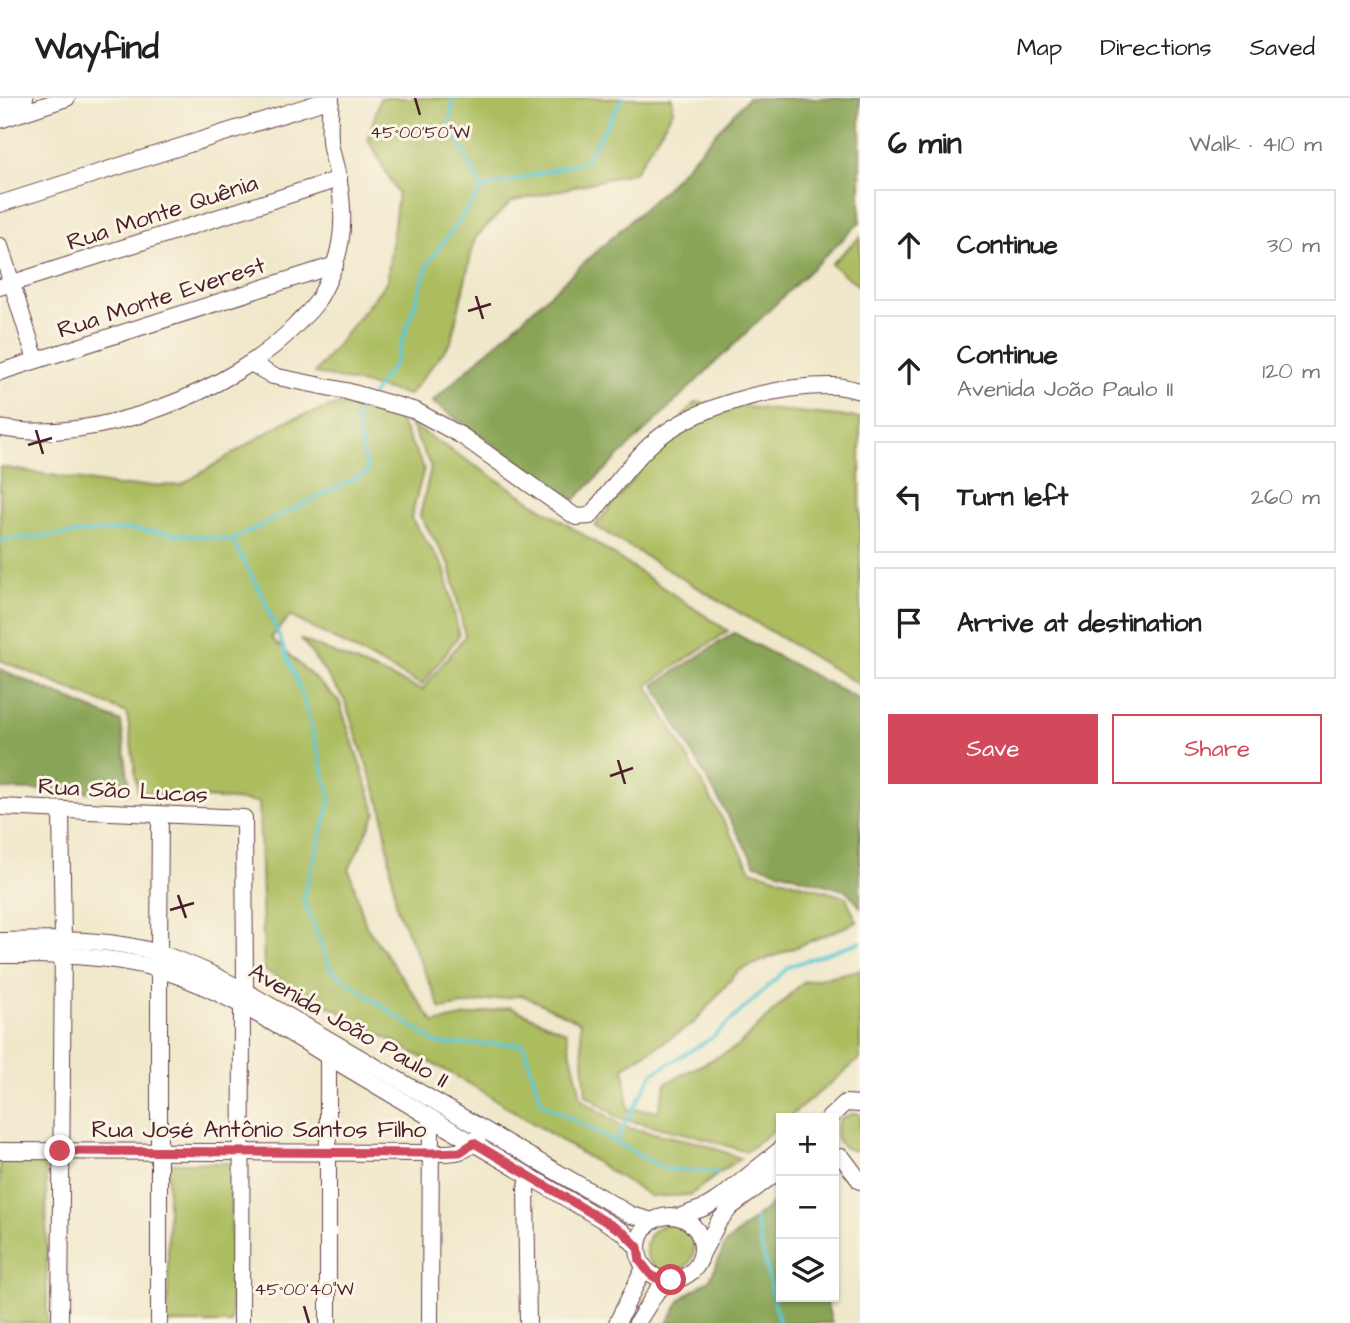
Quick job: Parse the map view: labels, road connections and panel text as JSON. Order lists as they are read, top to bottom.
{
  "streets": {
    "street": [
      "Rua Monte Quênia",
      "Rua Monte Everest",
      "Rua São Lucas",
      "Avenida João Paulo II",
      "Rua José Antônio Santos Filho"
    ]
  },
  "crossings": [
    ["Rua São Lucas", "Avenida João Paulo II"],
    ["Avenida João Paulo II", "Rua José Antônio Santos Filho"]
  ],
  "page": {
    "header": "Wayfind",
    "nav": ["Map", "Directions", "Saved"],
    "heading": ["6 min", "Walk · 410 m"],
    "list": [
      ["Continue", "30 m"],
      ["Continue", "Avenida João Paulo II", "120 m"],
      ["Turn left", "260 m"],
      "Arrive at destination"
    ],
    "buttons": ["Save", "Share"],
    "map_buttons": ["+", "−"]
  },
  "coordinates": ["45°00'50\"W", "45°00'40\"W"]
}
